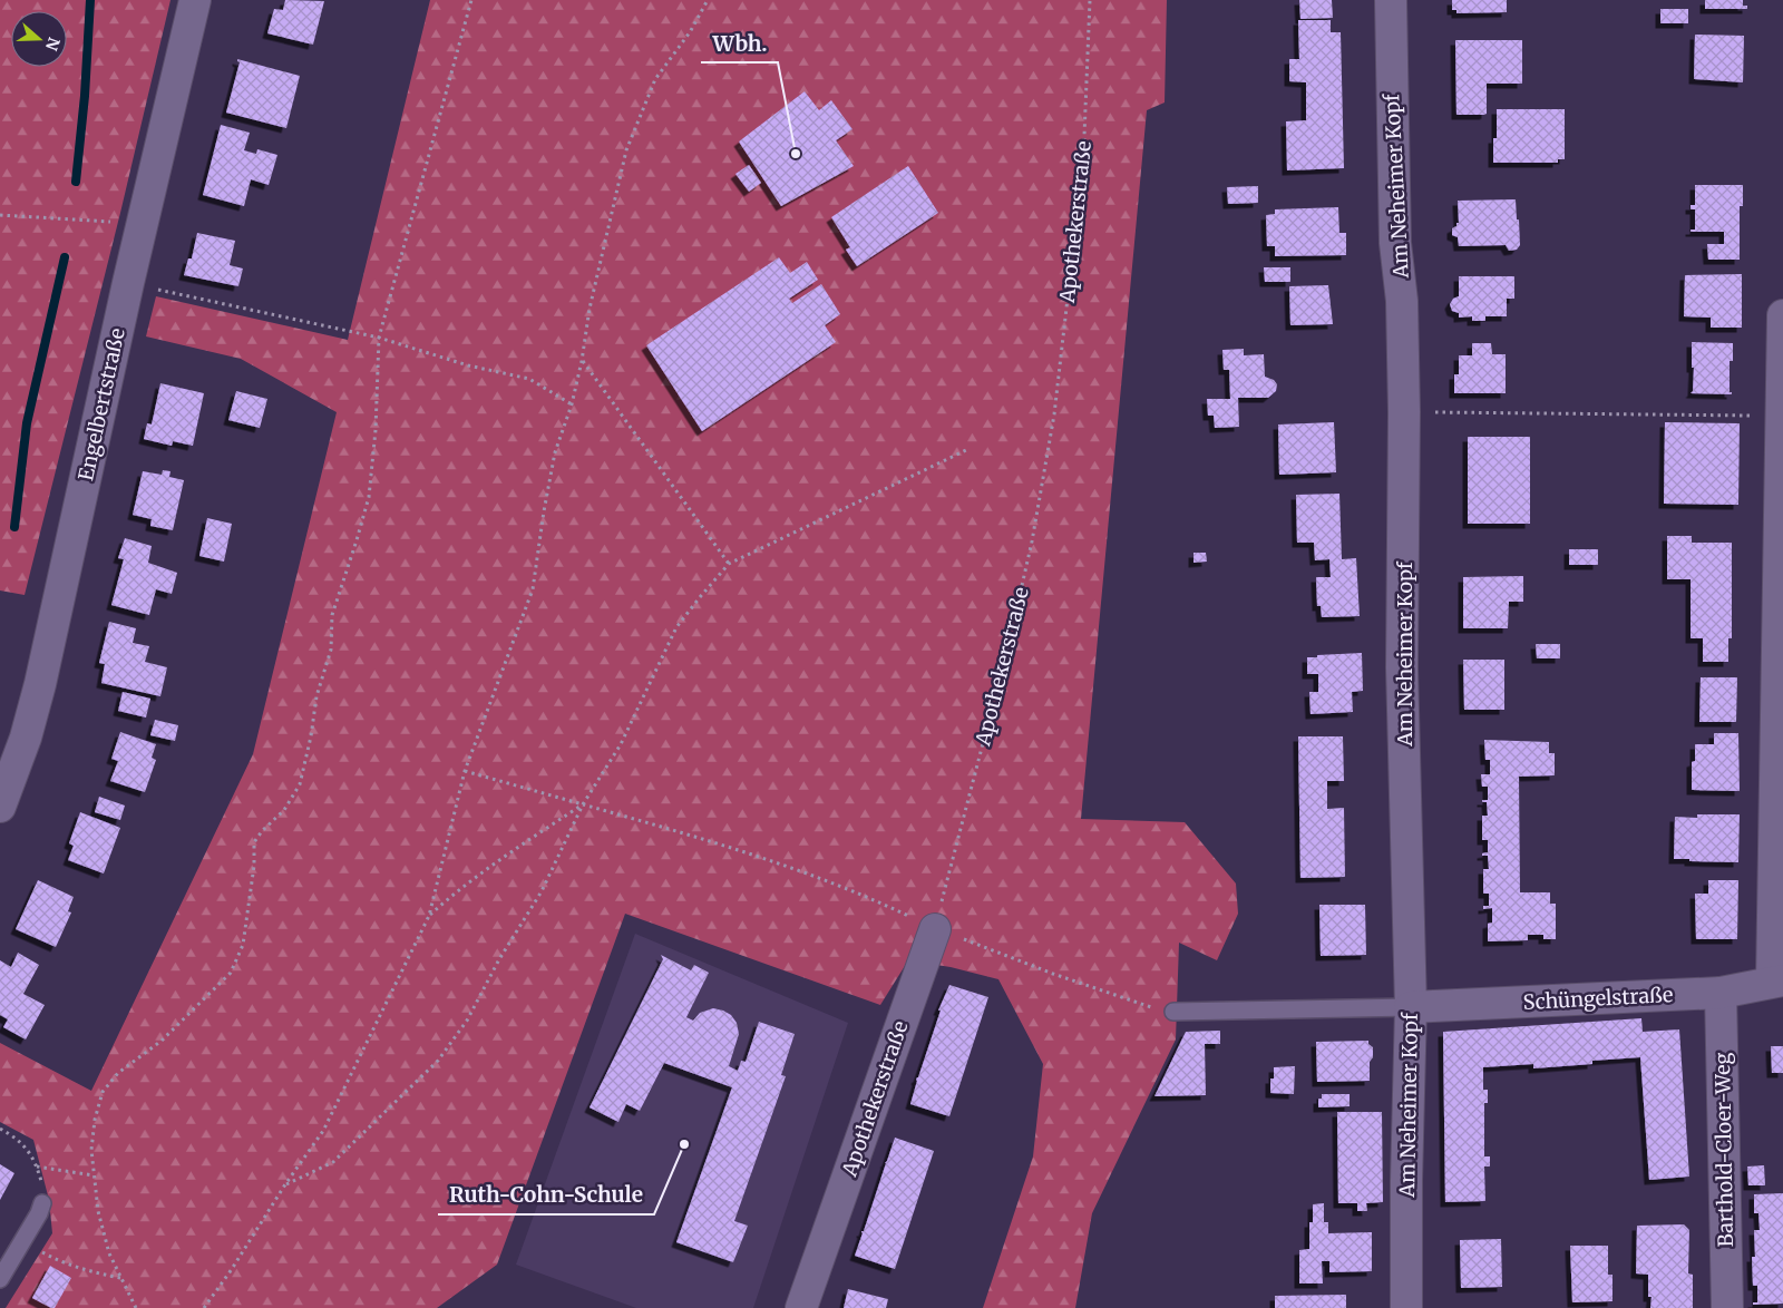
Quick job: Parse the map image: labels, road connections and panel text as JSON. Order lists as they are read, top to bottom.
{
  "streets": {
    "street": [
      "Am Neheimer Kopf",
      "Apothekerstraße",
      "Engelbertstraße",
      "Schüngelstraße",
      "Barthold-Cloer-Weg"
    ]
  },
  "crossings": [
    ["Am Neheimer Kopf", "Schüngelstraße"],
    ["Schüngelstraße", "Barthold-Cloer-Weg"]
  ],
  "places": ["Wbh.", "Ruth-Cohn-Schule"],
  "north": "right"
}
